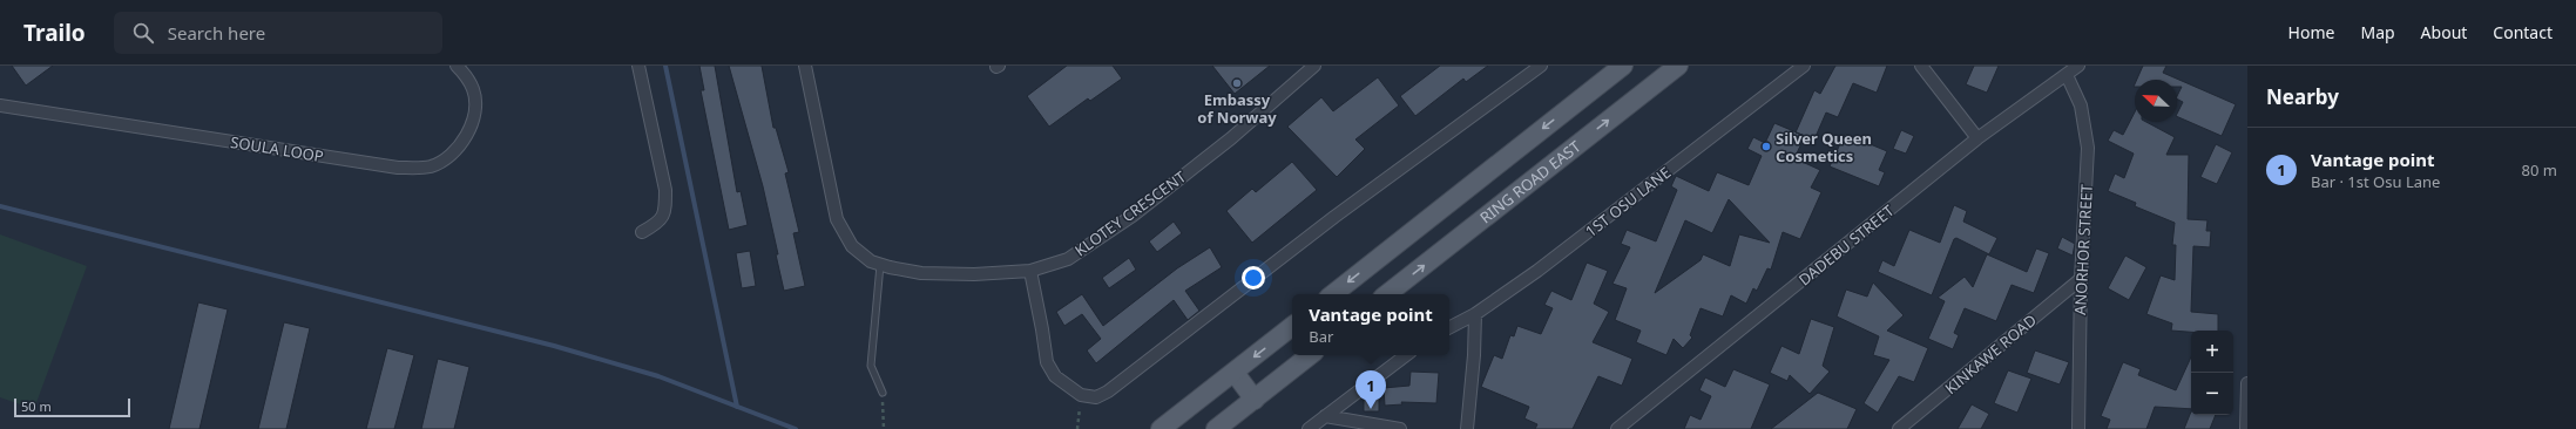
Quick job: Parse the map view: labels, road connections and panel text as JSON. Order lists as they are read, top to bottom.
{
  "streets": {
    "main road": ["RING ROAD EAST"],
    "street": [
      "SOULA LOOP",
      "1ST OSU LANE",
      "KLOTEY CRESCENT",
      "DADEBU STREET",
      "ANORHOR STREET",
      "KINKAWE ROAD"
    ]
  },
  "crossings": [
    ["DADEBU STREET", "ANORHOR STREET"],
    ["ANORHOR STREET", "KINKAWE ROAD"]
  ],
  "places": ["Embassy of Norway", "Silver Queen Cosmetics"],
  "scale_bar": "50 m",
  "north": "top left",
  "page": {
    "header": "Trailo",
    "search": "Search here",
    "nav": [
      "Home",
      "Map",
      "About",
      "Contact"
    ],
    "heading": "Nearby",
    "list": [
      {
        "mark": "1",
        "name": "Vantage point",
        "note": "Bar · 1st Osu Lane",
        "value": "80 m"
      }
    ],
    "popup": ["Vantage point", "Bar"],
    "map_buttons": ["+", "−"],
    "pins": "1",
    "scale": "50 m"
  }
}
